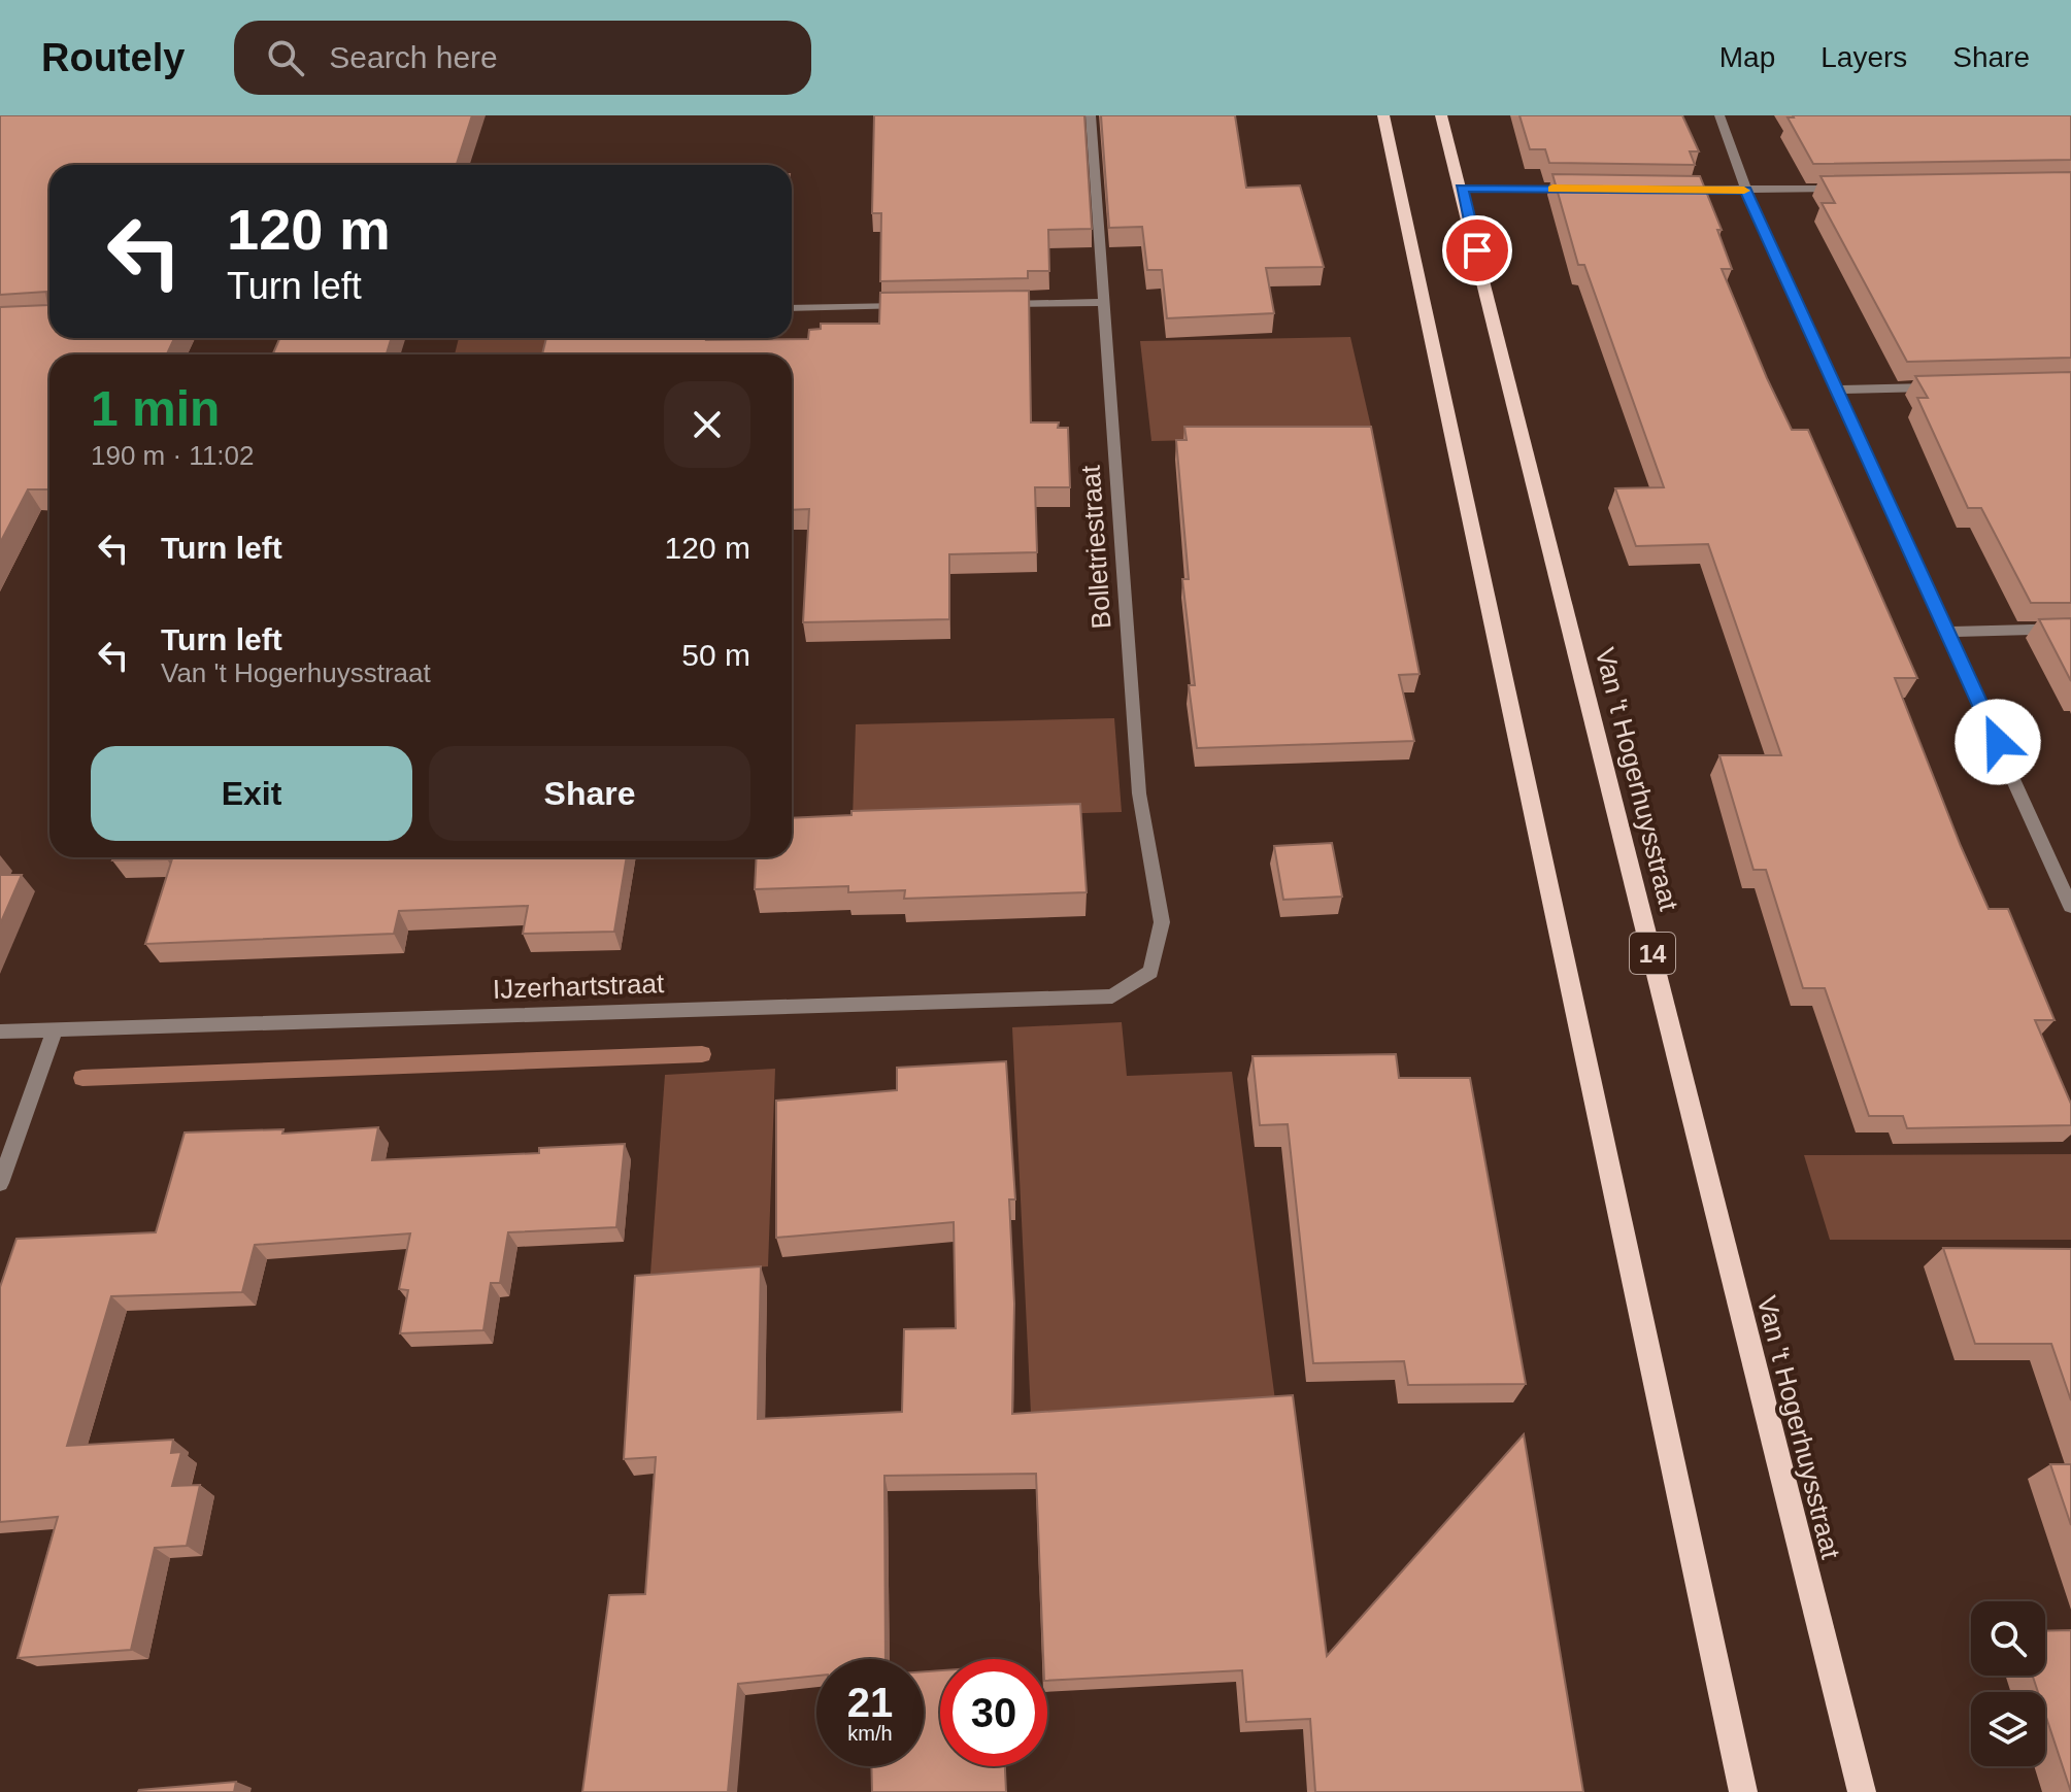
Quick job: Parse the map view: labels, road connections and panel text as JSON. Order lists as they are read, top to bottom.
{
  "streets": {
    "main road": ["Van 't Hogerhuysstraat", "14"],
    "street": ["Bolletriestraat", "IJzerhartstraat"]
  },
  "crossings": [
    ["Bolletriestraat", "IJzerhartstraat"]
  ],
  "page": {
    "header": "Routely",
    "search": "Search here",
    "nav": ["Map", "Layers", "Share"],
    "turn": ["120 m", "Turn left"],
    "heading": ["1 min", "190 m · 11:02"],
    "list": [
      {
        "name": "Turn left",
        "value": "120 m"
      },
      {
        "name": "Turn left",
        "note": "Van 't Hogerhuysstraat",
        "value": "50 m"
      }
    ],
    "buttons": ["Exit", "Share"],
    "speed": "21 km/h",
    "limit": "30"
  }
}
